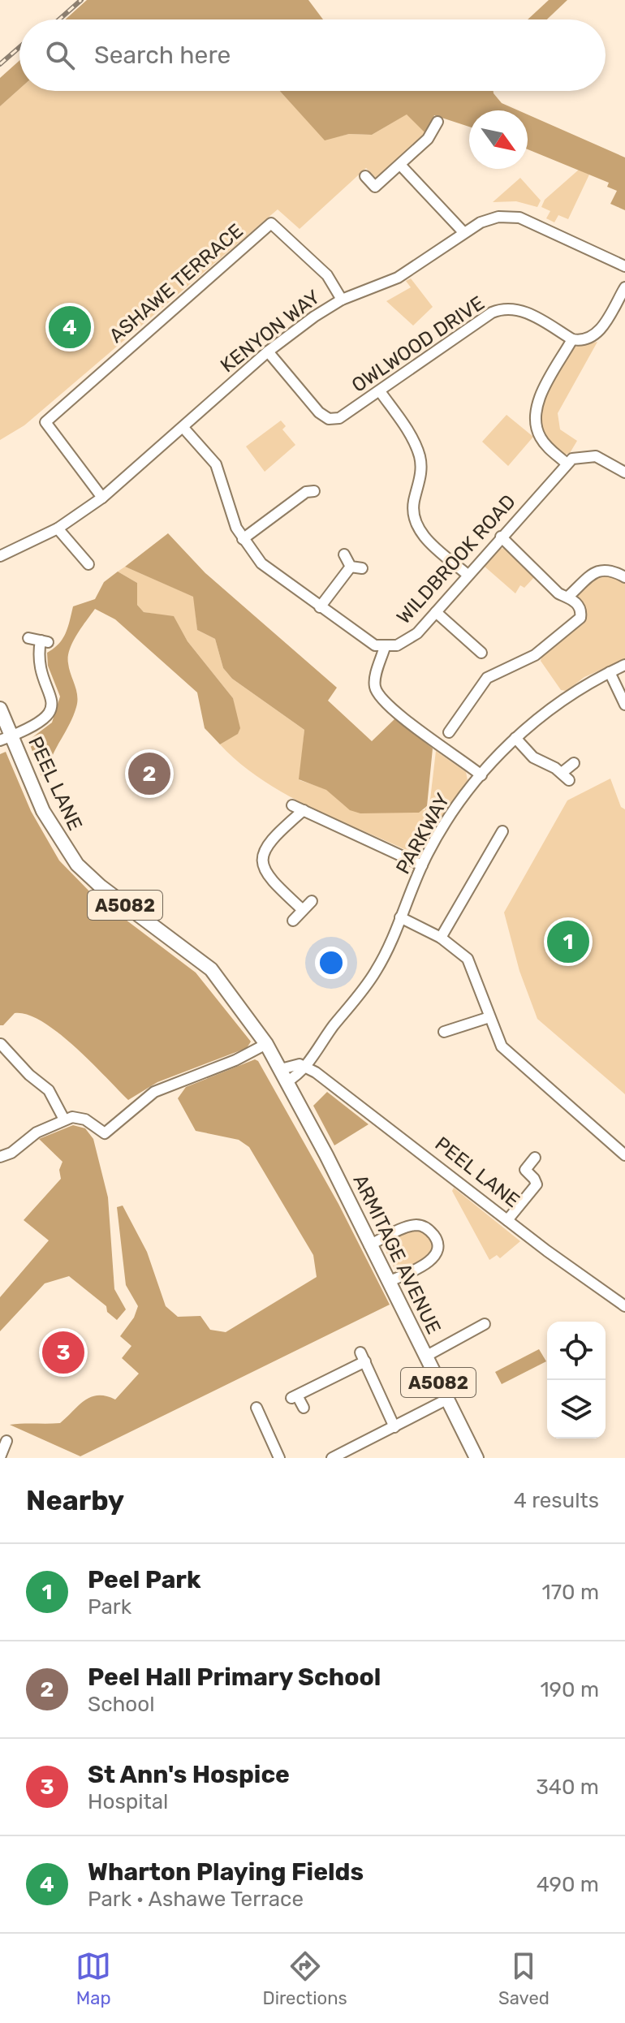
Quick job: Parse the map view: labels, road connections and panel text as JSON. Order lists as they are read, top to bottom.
{
  "streets": {
    "main road": ["PEEL LANE", "A5082", "ARMITAGE AVENUE"],
    "street": [
      "ASHAWE TERRACE",
      "KENYON WAY",
      "OWLWOOD DRIVE",
      "WILDBROOK ROAD",
      "PARKWAY"
    ]
  },
  "crossings": [
    ["ASHAWE TERRACE", "KENYON WAY"],
    ["KENYON WAY", "OWLWOOD DRIVE"],
    ["PEEL LANE", "PARKWAY"],
    ["PEEL LANE", "ARMITAGE AVENUE"]
  ],
  "north": "bottom right",
  "page": {
    "search": "Search here",
    "pins": [
      "4",
      "2",
      "1",
      "3"
    ],
    "heading": ["Nearby", "4 results"],
    "list": [
      {
        "mark": "1",
        "name": "Peel Park",
        "note": "Park",
        "value": "170 m"
      },
      {
        "mark": "2",
        "name": "Peel Hall Primary School",
        "note": "School",
        "value": "190 m"
      },
      {
        "mark": "3",
        "name": "St Ann's Hospice",
        "note": "Hospital",
        "value": "340 m"
      },
      {
        "mark": "4",
        "name": "Wharton Playing Fields",
        "note": "Park · Ashawe Terrace",
        "value": "490 m"
      }
    ],
    "nav": ["Map", "Directions", "Saved"]
  }
}
